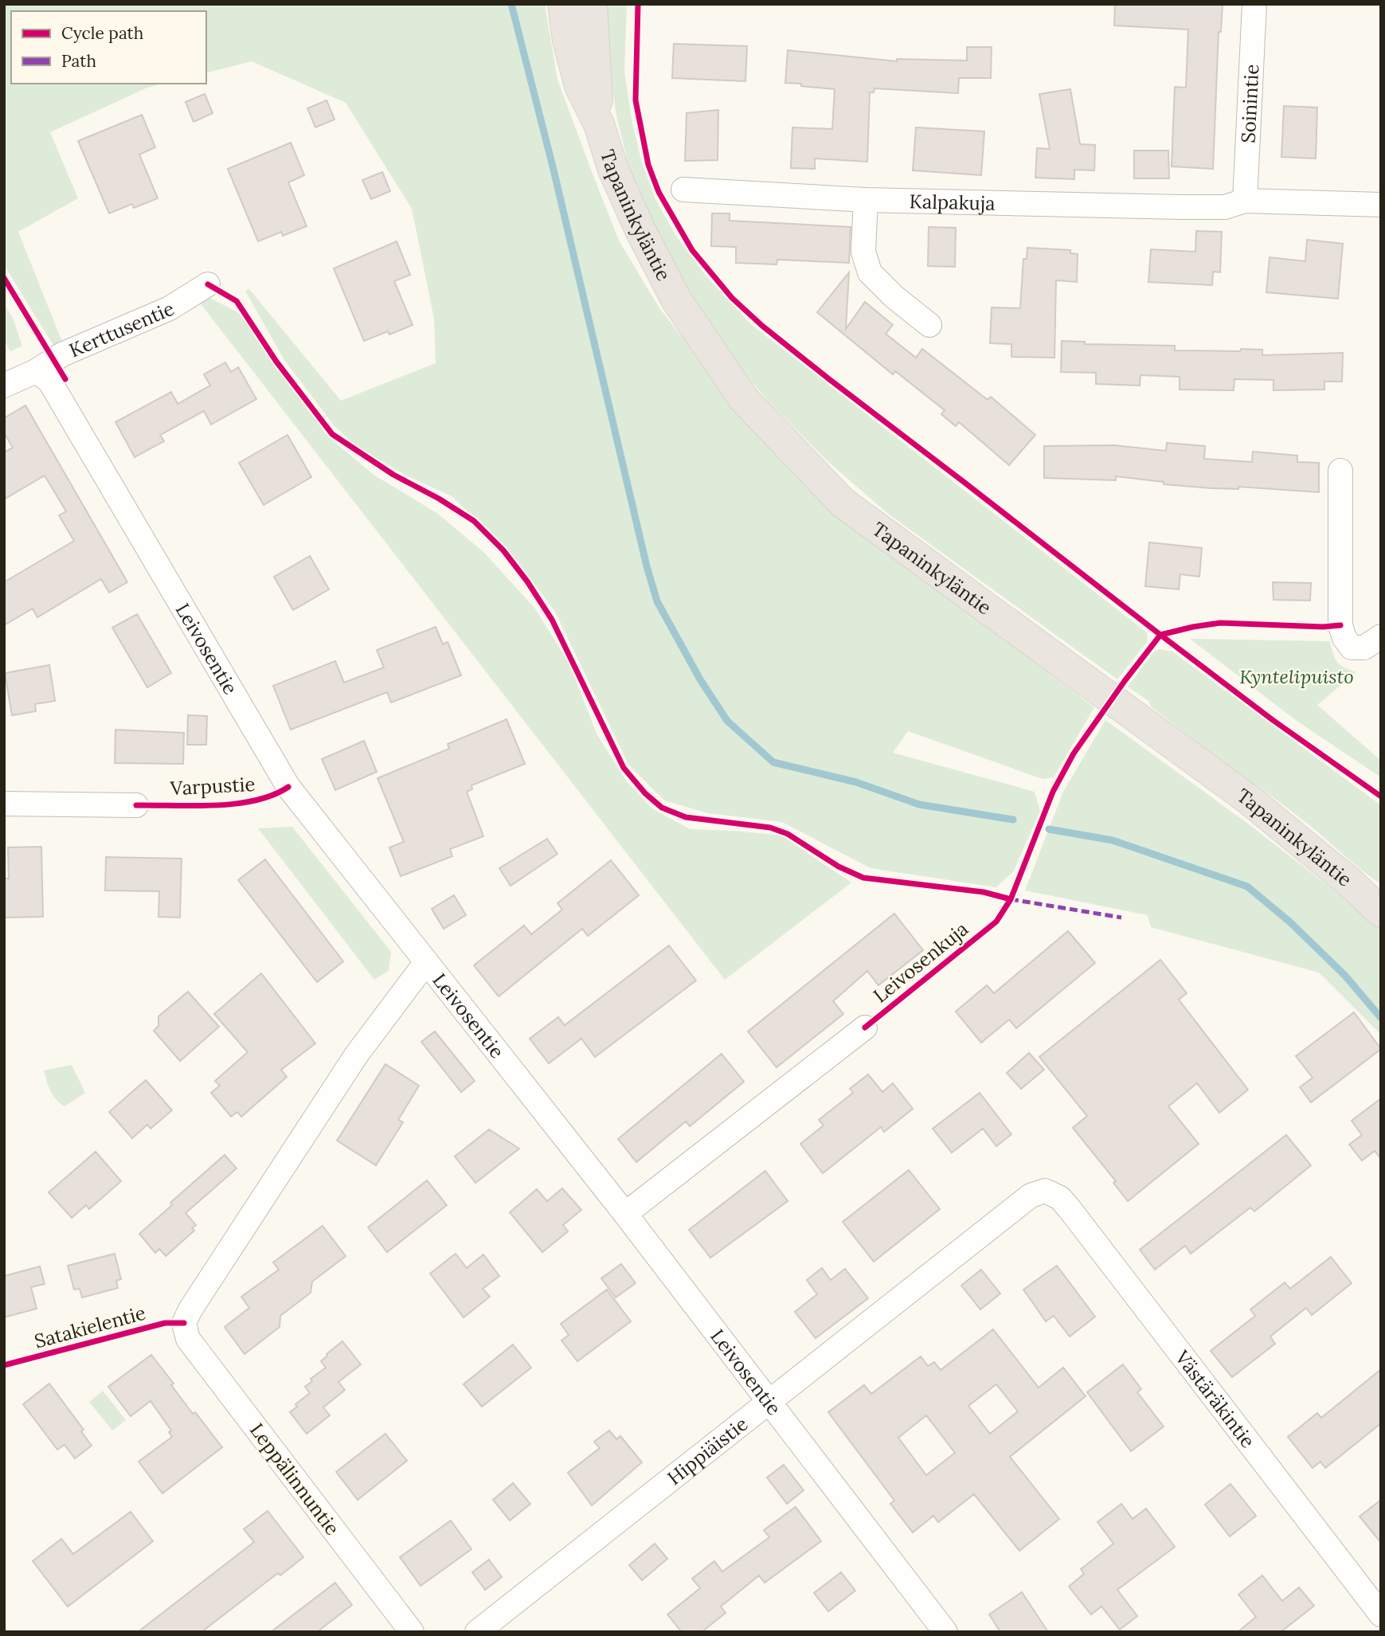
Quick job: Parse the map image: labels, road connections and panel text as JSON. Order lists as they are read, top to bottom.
{
  "streets": {
    "main road": ["Tapaninkyläntie"],
    "street": [
      "Soinintie",
      "Kalpakuja",
      "Kerttusentie",
      "Leivosentie",
      "Leivosenkuja",
      "Västäräkintie",
      "Hippiäistie",
      "Leppälinnuntie"
    ],
    "cycle path": ["Varpustie", "Satakielentie"]
  },
  "crossings": [
    ["Soinintie", "Kalpakuja"],
    ["Kerttusentie", "Leivosentie"],
    ["Leivosentie", "Leivosenkuja"],
    ["Leivosentie", "Hippiäistie"],
    ["Leivosentie", "Leppälinnuntie"],
    ["Västäräkintie", "Hippiäistie"]
  ],
  "parks": ["Kyntelipuisto"],
  "legend": ["Cycle path", "Path"]
}
